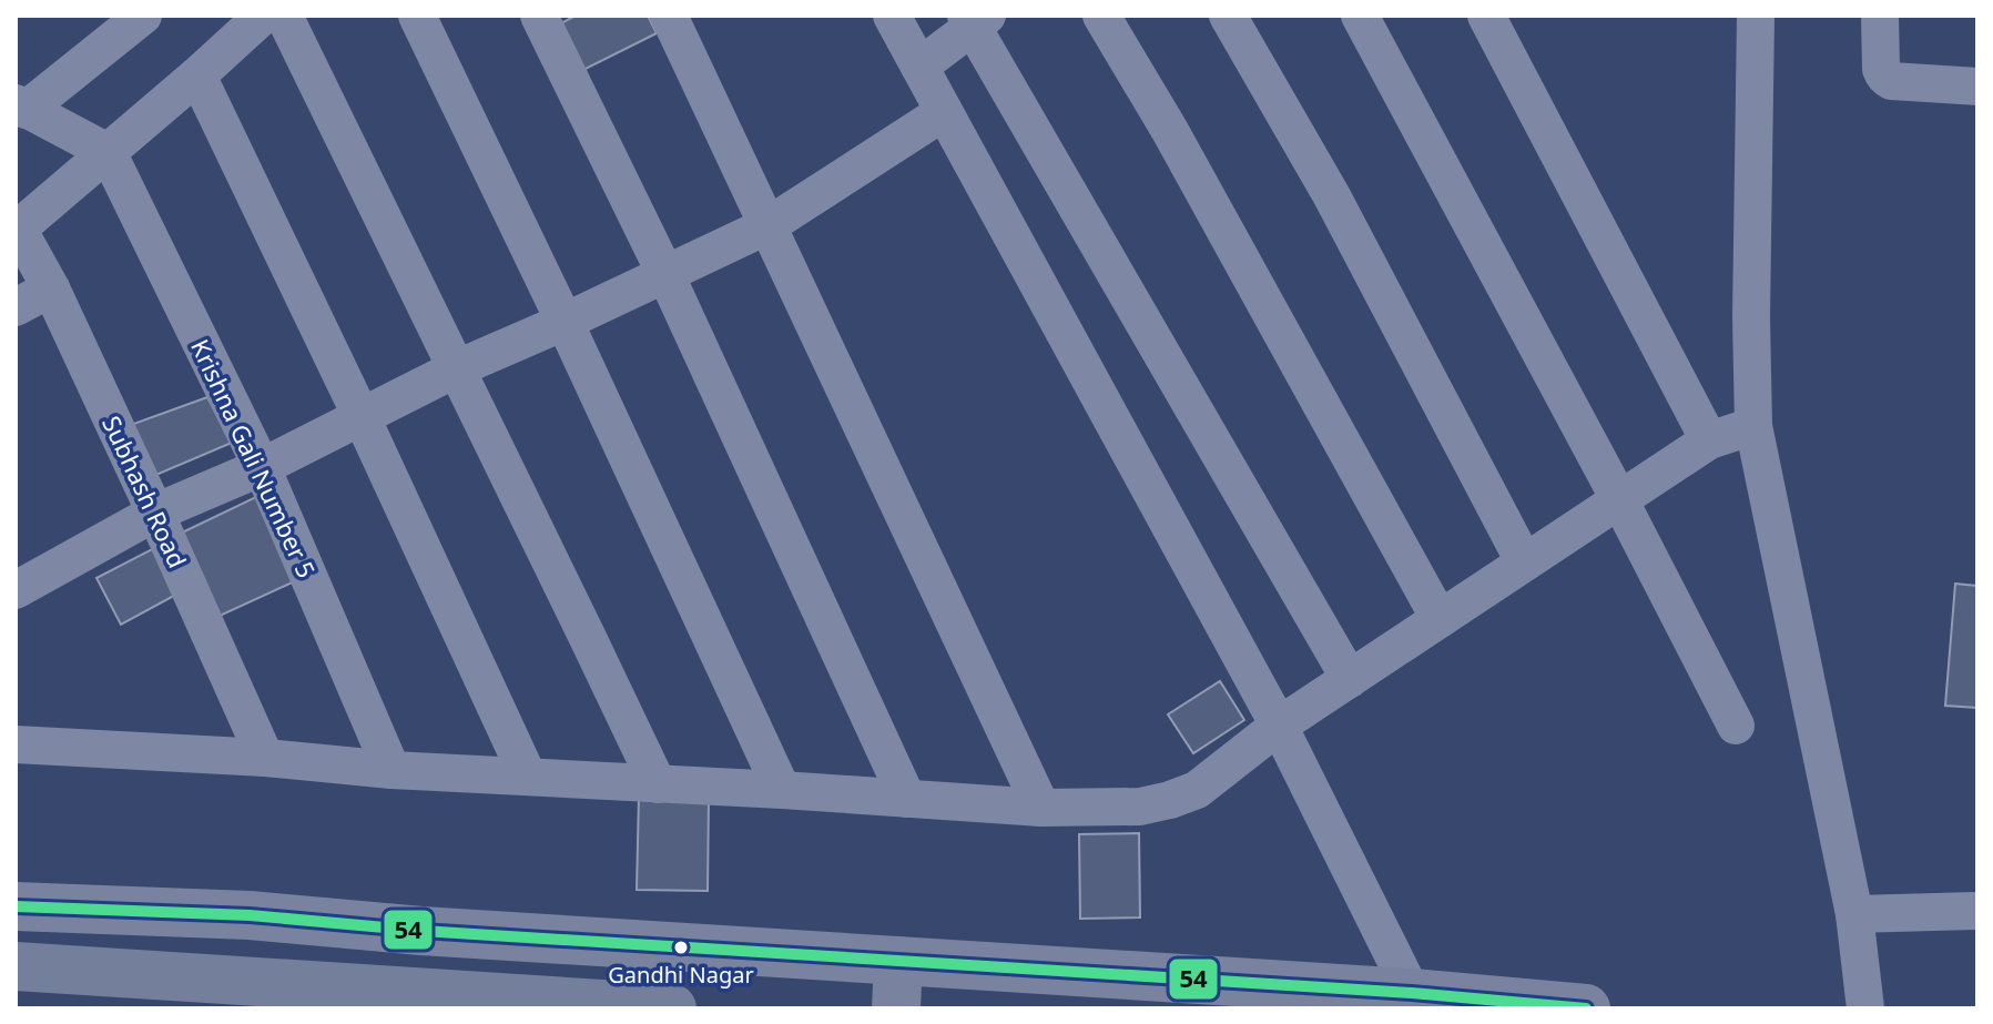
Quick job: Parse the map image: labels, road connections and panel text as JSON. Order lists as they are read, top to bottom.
{
  "streets": {
    "street": ["Krishna Gali Number 5", "Subhash Road"]
  },
  "places": ["Gandhi Nagar"],
  "lines": ["transit line 54"]
}
